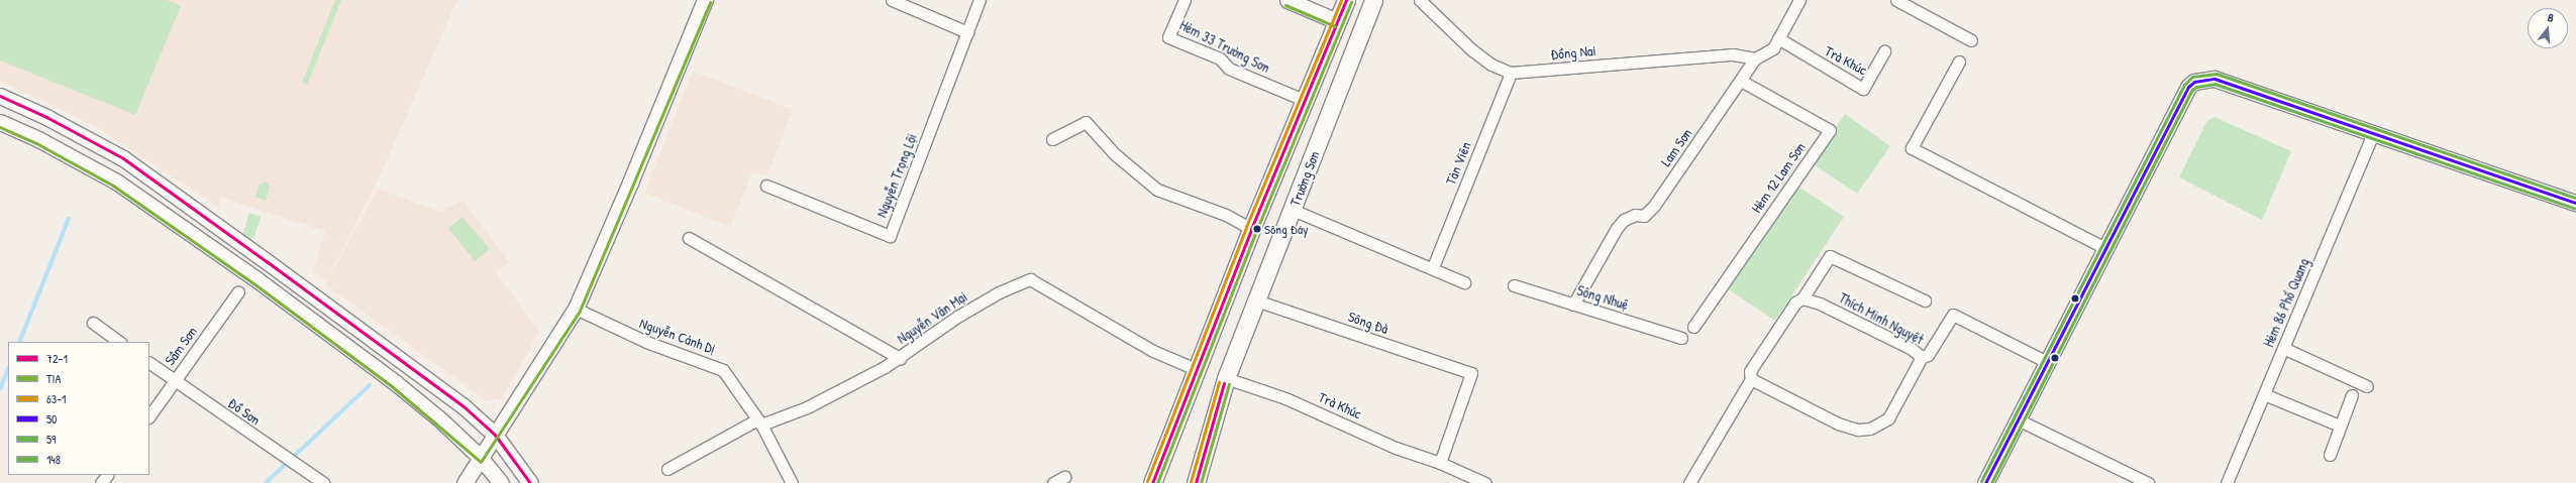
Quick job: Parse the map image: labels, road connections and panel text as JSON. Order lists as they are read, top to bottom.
{
  "streets": {
    "main road": ["Trường Sơn"],
    "street": [
      "Hẻm 33 Trường Sơn",
      "Đồng Nai",
      "Trà Khúc",
      "Lam Sơn",
      "Tản Viên",
      "Nguyễn Trọng Lội",
      "Hẻm 12 Lam Sơn",
      "Sông Nhuệ",
      "Hẻm 86 Phổ Quang",
      "Nguyễn Văn Mại",
      "Thích Minh Nguyệt",
      "Sông Đà",
      "Nguyễn Cảnh Dị",
      "Sầm Sơn",
      "Đồ Sơn"
    ]
  },
  "crossings": [
    ["Đồng Nai", "Lam Sơn"],
    ["Đồng Nai", "Tản Viên"],
    ["Trà Khúc", "Lam Sơn"],
    ["Trà Khúc", "Trường Sơn"],
    ["Trà Khúc", "Sông Đà"],
    ["Lam Sơn", "Hẻm 12 Lam Sơn"],
    ["Lam Sơn", "Sông Nhuệ"],
    ["Trường Sơn", "Sông Đà"],
    ["Sầm Sơn", "Đồ Sơn"]
  ],
  "places": ["Sông Đáy"],
  "lines": [
    "transit line 72-1",
    "transit line 63-1",
    "transit line TIA",
    "transit line 148",
    "transit line 50",
    "transit line 59"
  ],
  "legend": [
    "72-1",
    "TIA",
    "63-1",
    "50",
    "59",
    "148"
  ],
  "north": "top"
}
